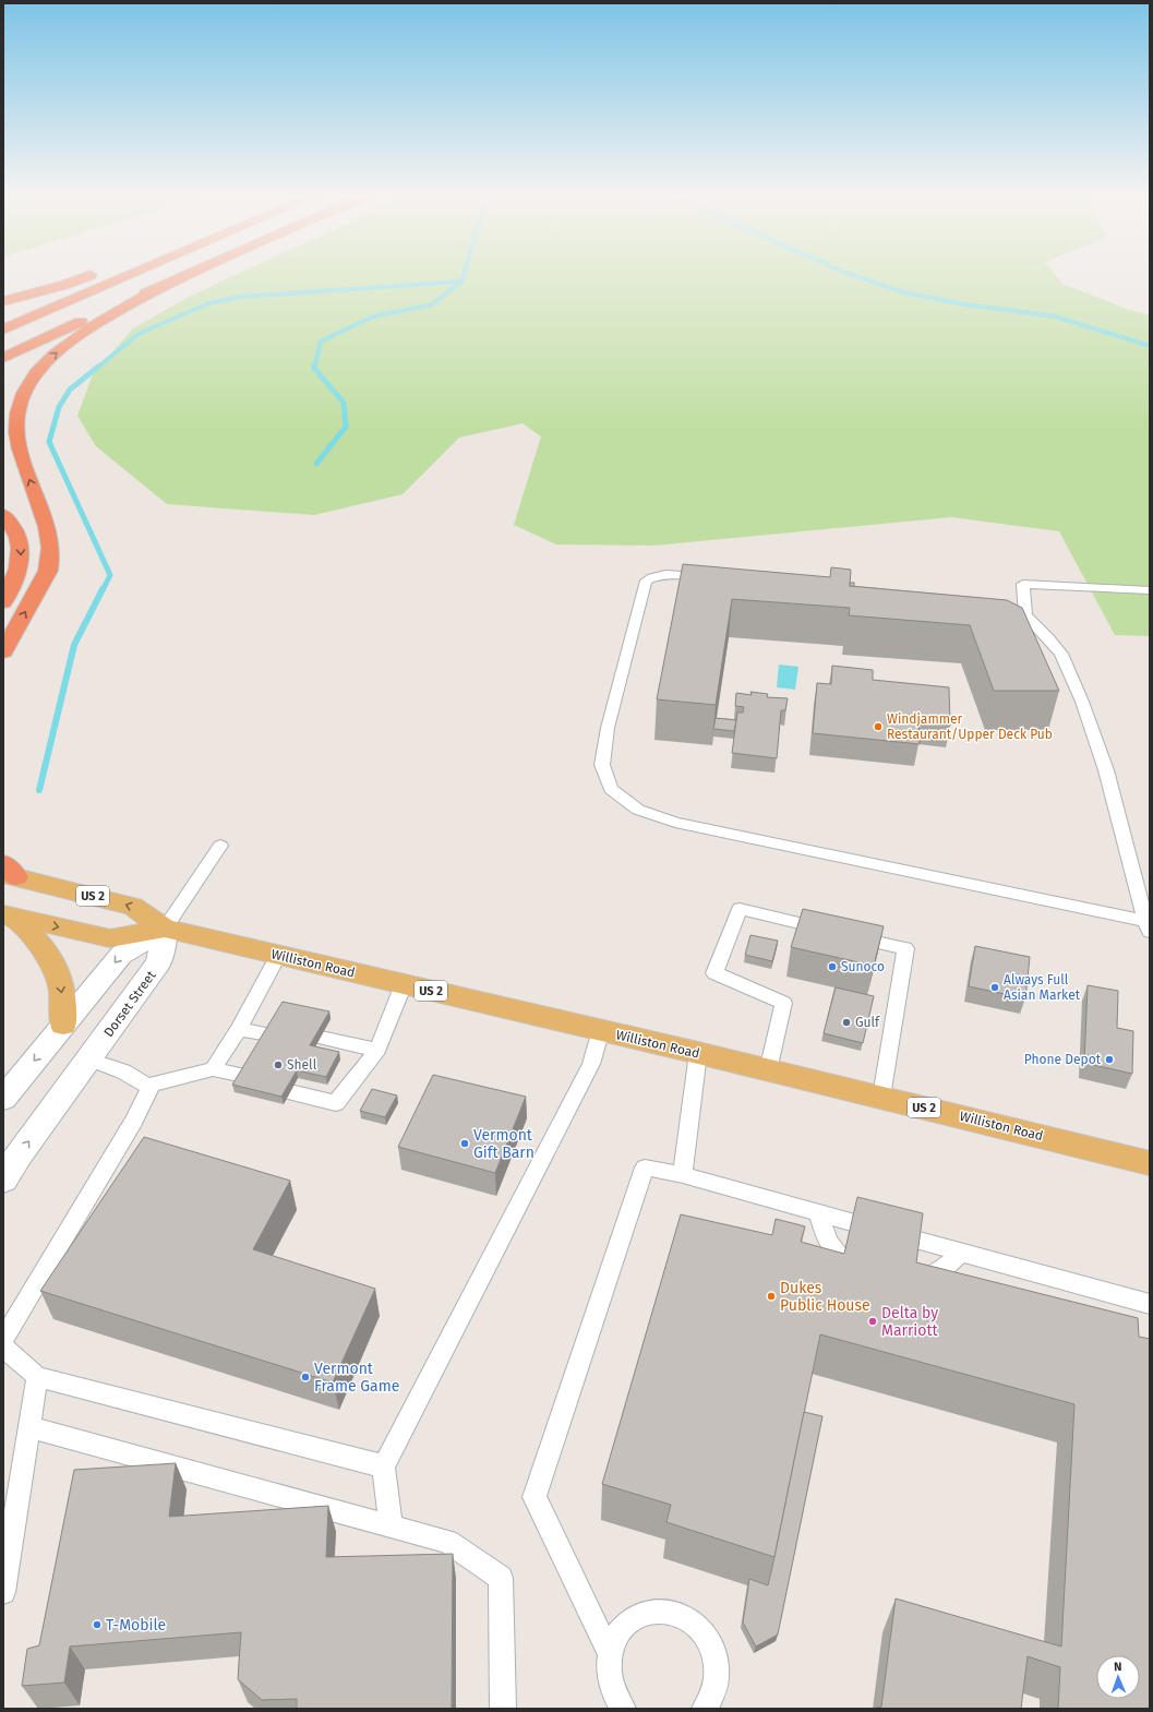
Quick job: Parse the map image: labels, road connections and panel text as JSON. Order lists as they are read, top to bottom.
{
  "streets": {
    "main road": ["US 2", "Williston Road", "Dorset Street"]
  },
  "crossings": [
    ["Williston Road", "Dorset Street"]
  ],
  "places": [
    "Windjammer Restaurant/Upper Deck Pub",
    "Sunoco",
    "Always Full Asian Market",
    "Gulf",
    "Phone Depot",
    "Shell",
    "Vermont Gift Barn",
    "Dukes Public House",
    "Delta by Marriott",
    "Vermont Frame Game",
    "T-Mobile"
  ],
  "north": "top"
}
